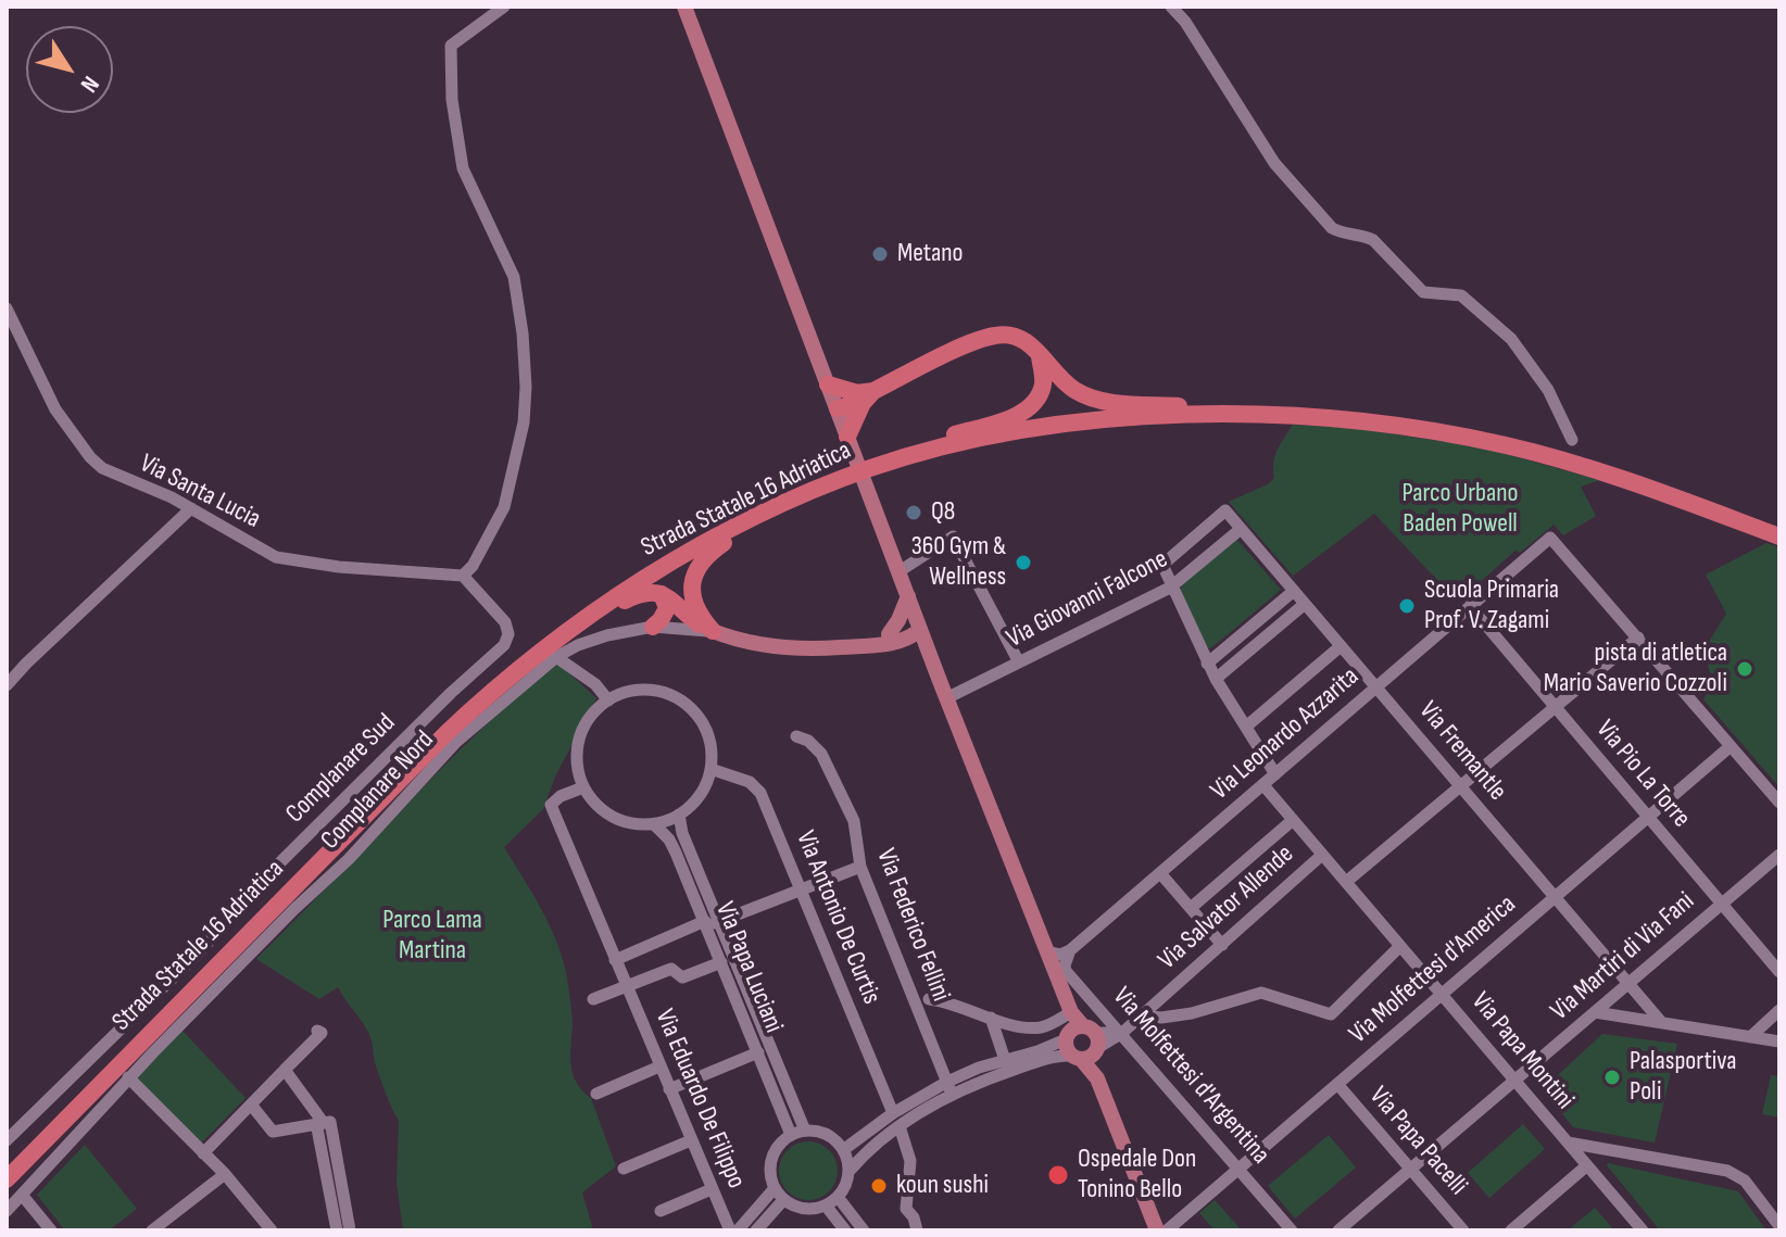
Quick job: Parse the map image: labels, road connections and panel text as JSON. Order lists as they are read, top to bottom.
{
  "streets": {
    "highway": ["Strada Statale 16 Adriatica"],
    "street": [
      "Via Santa Lucia",
      "Via Giovanni Falcone",
      "Via Leonardo Azzarita",
      "Via Fremantle",
      "Complanare Sud",
      "Via Pio La Torre",
      "Complanare Nord",
      "Via Salvator Allende",
      "Via Antonio De Curtis",
      "Via Federico Fellini",
      "Via Martiri di Via Fani",
      "Via Papa Luciani",
      "Via Molfettesi d'America",
      "Via Papa Montini",
      "Via Molfettesi d'Argentina",
      "Via Eduardo De Filippo",
      "Via Papa Pacelli"
    ]
  },
  "crossings": [
    ["Via Santa Lucia", "Complanare Sud"],
    ["Via Giovanni Falcone", "Via Fremantle"],
    ["Via Leonardo Azzarita", "Via Fremantle"],
    ["Via Leonardo Azzarita", "Via Pio La Torre"],
    ["Via Leonardo Azzarita", "Via Papa Montini"],
    ["Via Fremantle", "Via Martiri di Via Fani"],
    ["Via Fremantle", "Via Molfettesi d'America"],
    ["Via Pio La Torre", "Via Martiri di Via Fani"],
    ["Via Pio La Torre", "Via Molfettesi d'America"],
    ["Via Salvator Allende", "Via Papa Montini"],
    ["Via Salvator Allende", "Via Molfettesi d'Argentina"],
    ["Via Antonio De Curtis", "Via Papa Luciani"],
    ["Via Antonio De Curtis", "Via Eduardo De Filippo"],
    ["Via Martiri di Via Fani", "Via Papa Montini"],
    ["Via Martiri di Via Fani", "Via Papa Pacelli"],
    ["Via Papa Luciani", "Via Eduardo De Filippo"],
    ["Via Molfettesi d'America", "Via Papa Montini"],
    ["Via Molfettesi d'America", "Via Molfettesi d'Argentina"],
    ["Via Molfettesi d'America", "Via Papa Pacelli"]
  ],
  "parks": ["Parco Urbano Baden Powell", "Parco Lama Martina"],
  "places": [
    "Metano",
    "Q8",
    "360 Gym & Wellness",
    "Scuola Primaria Prof. V. Zagami",
    "pista di atletica Mario Saverio Cozzoli",
    "Palasportiva Poli",
    "Ospedale Don Tonino Bello",
    "koun sushi"
  ],
  "north": "bottom right"
}
